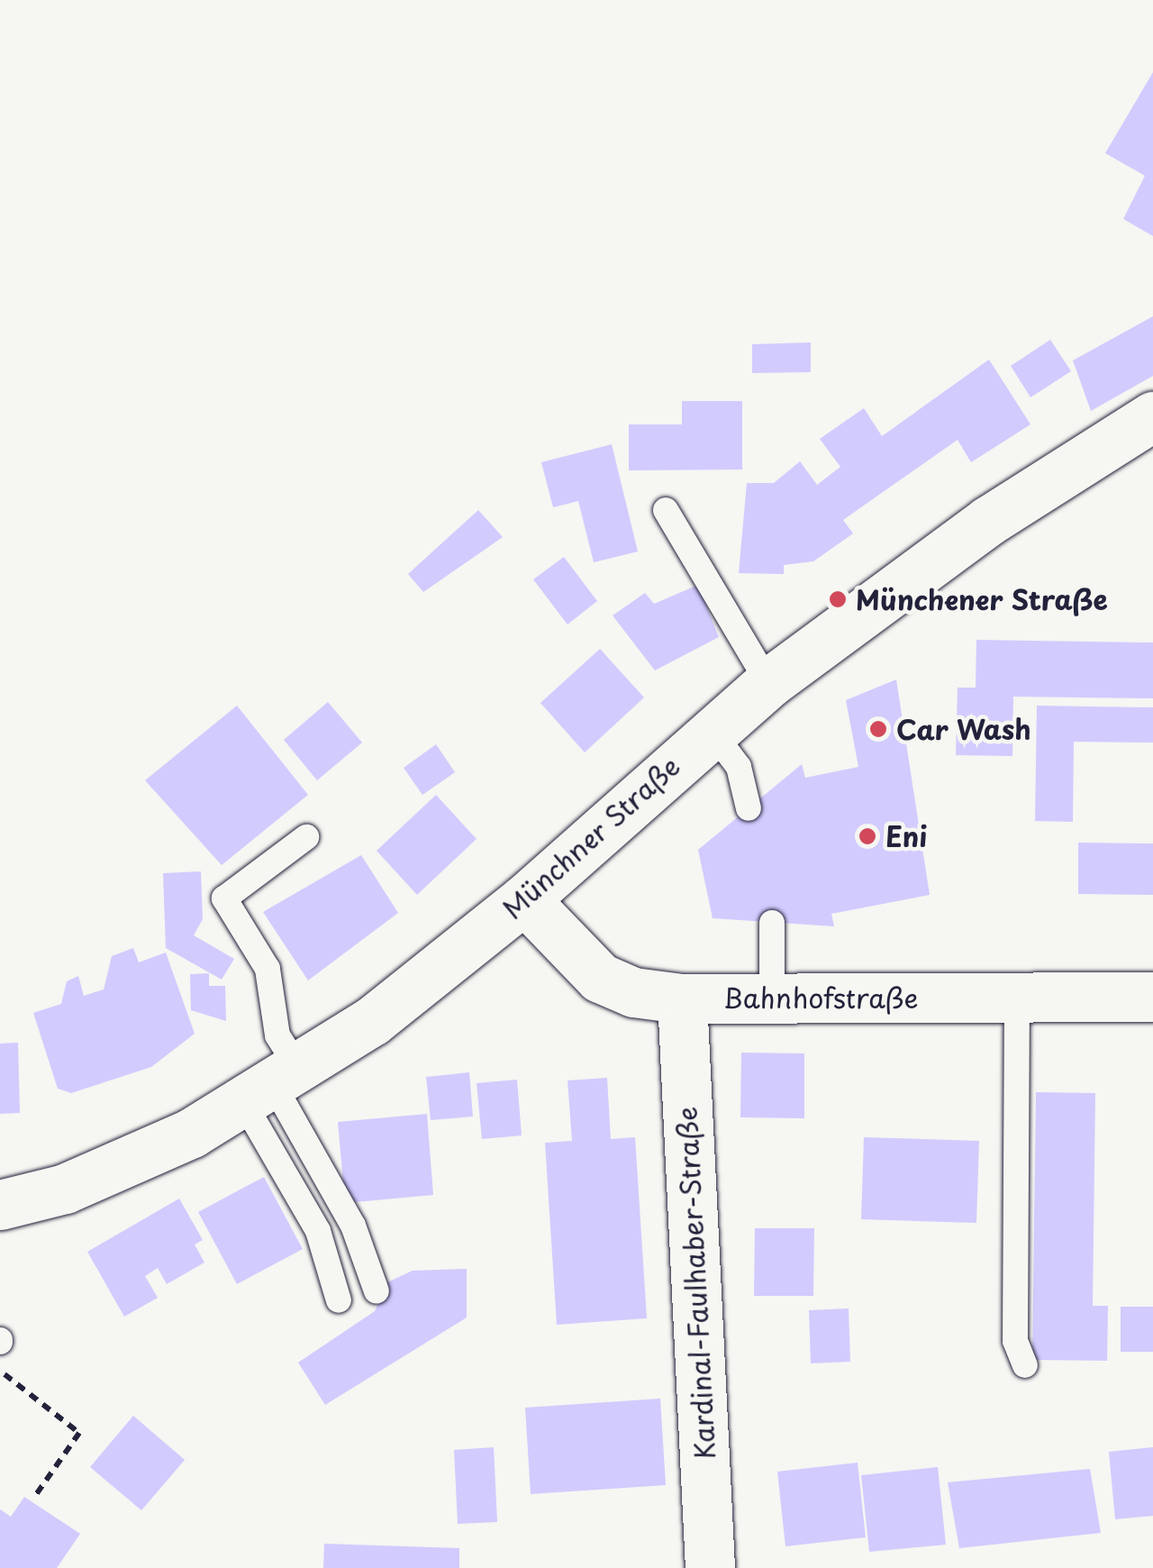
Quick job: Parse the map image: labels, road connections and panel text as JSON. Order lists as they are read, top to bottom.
{
  "streets": {
    "main road": ["Münchner Straße", "Bahnhofstraße", "Kardinal-Faulhaber-Straße"]
  },
  "crossings": [
    ["Münchner Straße", "Bahnhofstraße"],
    ["Bahnhofstraße", "Kardinal-Faulhaber-Straße"]
  ],
  "places": ["Münchener Straße", "Car Wash", "Eni"]
}
